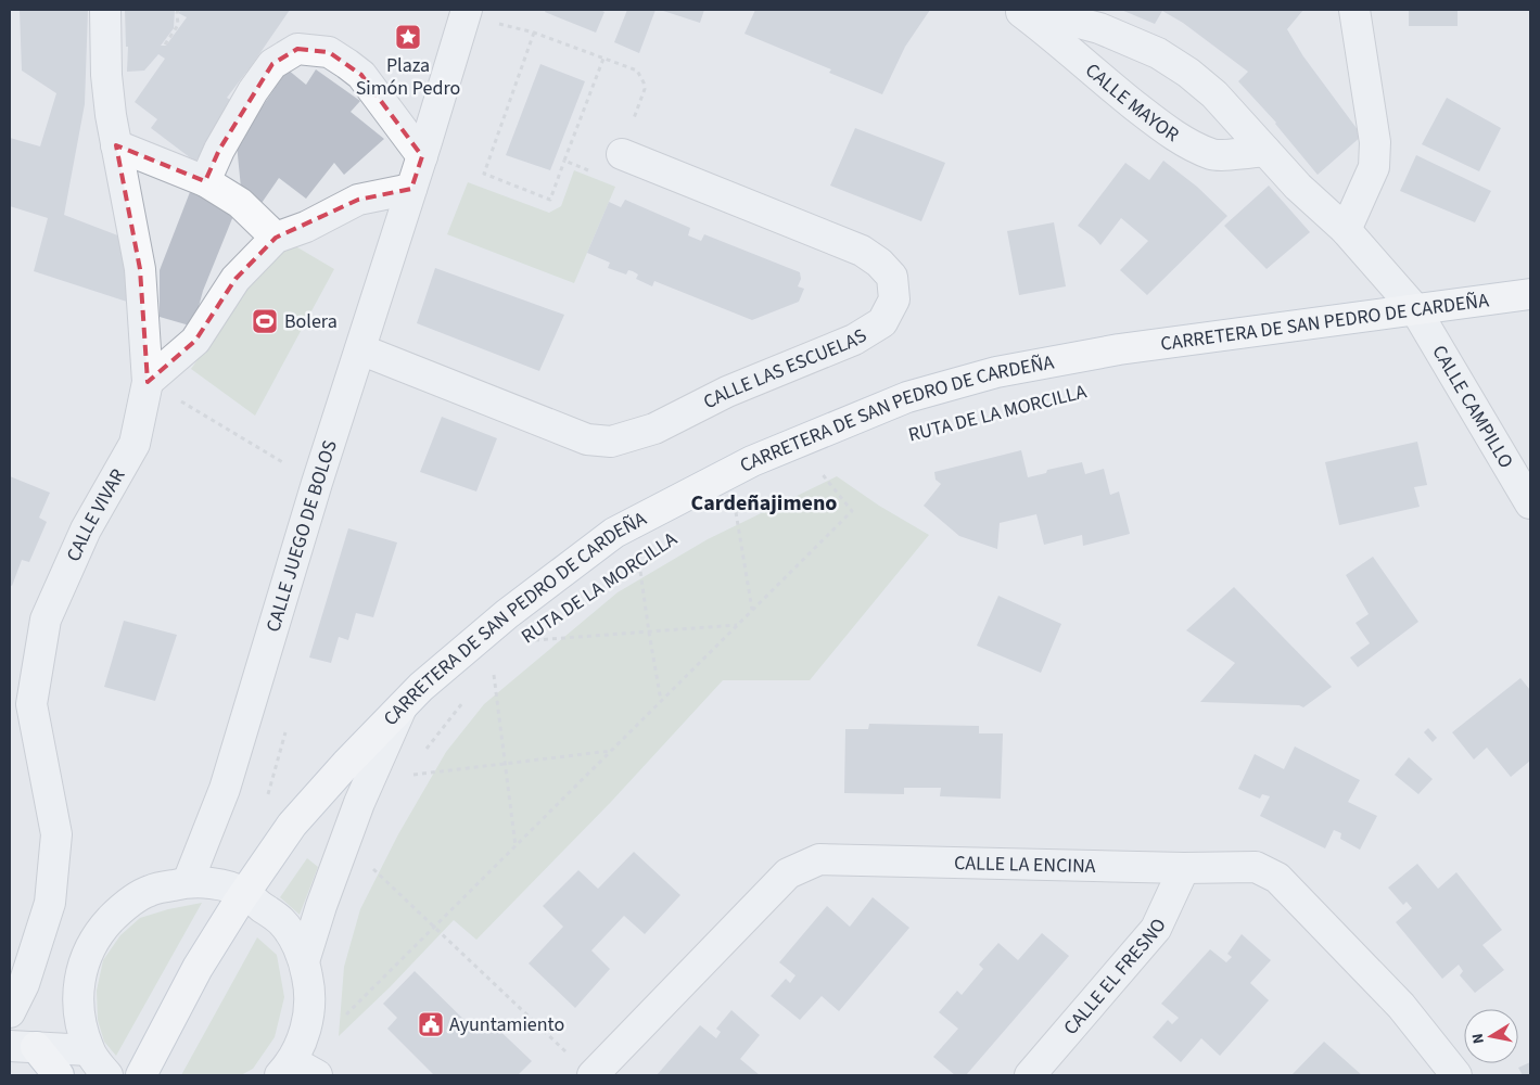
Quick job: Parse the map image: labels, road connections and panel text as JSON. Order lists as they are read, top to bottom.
{
  "streets": {
    "main road": ["CARRETERA DE SAN PEDRO DE CARDEÑA"],
    "street": [
      "CALLE MAYOR",
      "CALLE LAS ESCUELAS",
      "CALLE CAMPILLO",
      "CALLE VIVAR",
      "CALLE JUEGO DE BOLOS",
      "CALLE LA ENCINA",
      "CALLE EL FRESNO"
    ]
  },
  "crossings": [
    ["CARRETERA DE SAN PEDRO DE CARDEÑA", "CALLE CAMPILLO"],
    ["CALLE LAS ESCUELAS", "CALLE JUEGO DE BOLOS"],
    ["CALLE LA ENCINA", "CALLE EL FRESNO"]
  ],
  "districts": ["Cardeñajimeno"],
  "places": {
    "place": ["Plaza Simón Pedro"],
    "sports": ["Bolera"],
    "public building": ["Ayuntamiento"]
  },
  "north": "left"
}
